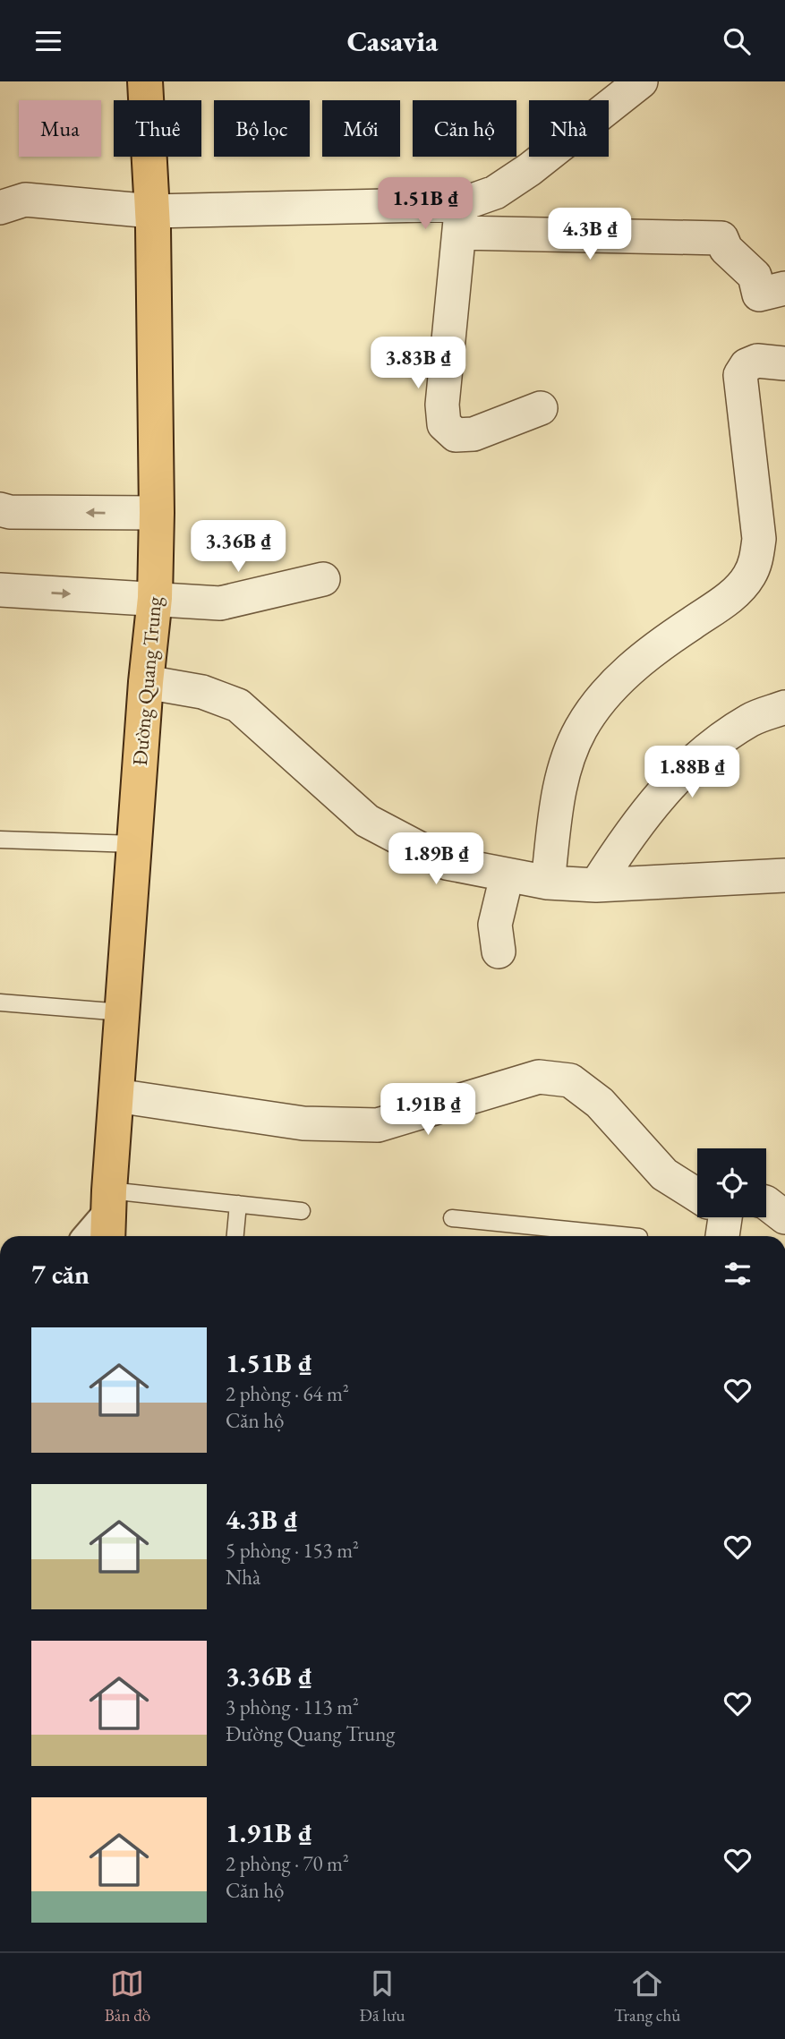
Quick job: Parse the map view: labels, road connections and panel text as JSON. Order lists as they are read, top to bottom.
{
  "streets": {
    "main road": ["Đường Quang Trung"]
  },
  "page": {
    "header": "Casavia",
    "chip": [
      "Mua",
      "Thuê",
      "Bộ lọc",
      "Mới",
      "Căn hộ",
      "Nhà"
    ],
    "price": [
      "1.51B ₫",
      "4.3B ₫",
      "3.83B ₫",
      "3.36B ₫",
      "1.88B ₫",
      "1.89B ₫",
      "1.91B ₫"
    ],
    "heading": "7 căn",
    "list": [
      {
        "name": "1.51B ₫",
        "note": "2 phòng · 64 m² · Căn hộ"
      },
      {
        "name": "4.3B ₫",
        "note": "5 phòng · 153 m² · Nhà"
      },
      {
        "name": "3.36B ₫",
        "note": "3 phòng · 113 m² · Đường Quang Trung"
      },
      {
        "name": "1.91B ₫",
        "note": "2 phòng · 70 m² · Căn hộ"
      }
    ],
    "tabs": ["Bản đồ", "Đã lưu", "Trang chủ"]
  }
}
